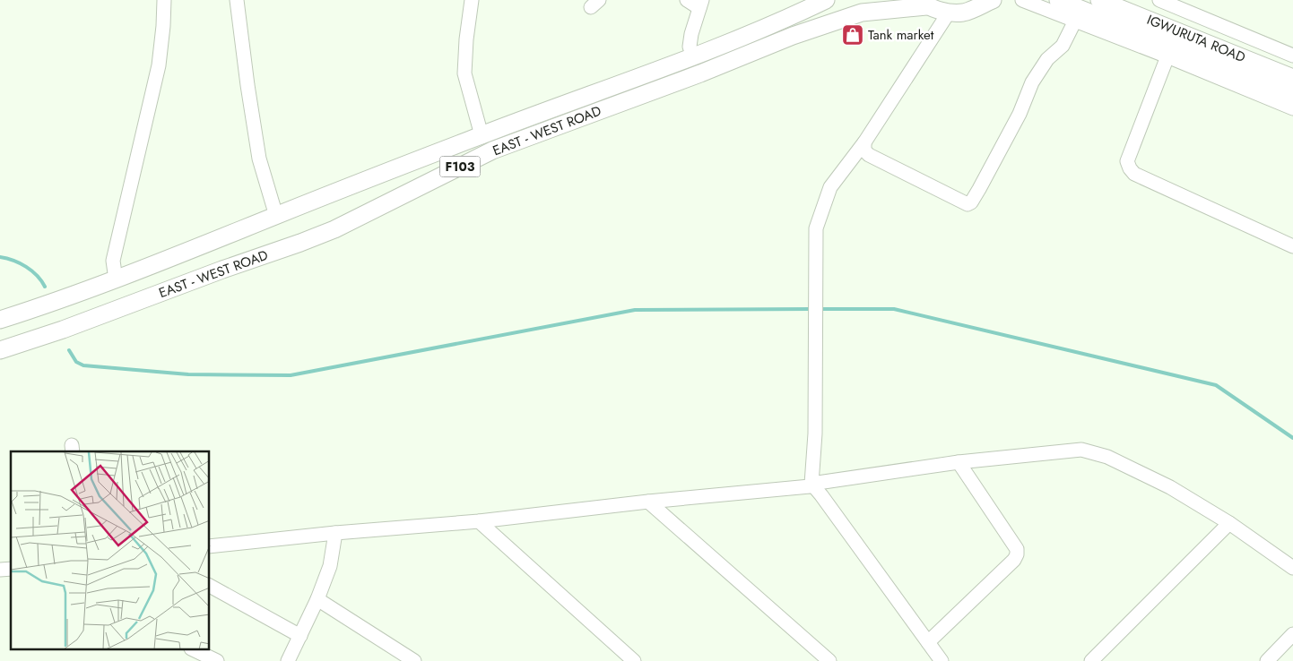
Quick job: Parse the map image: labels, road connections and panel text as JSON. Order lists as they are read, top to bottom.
{
  "streets": {
    "main road": ["IGWURUTA ROAD", "EAST - WEST ROAD", "F103"]
  },
  "places": {
    "shop": ["Tank market"]
  }
}
